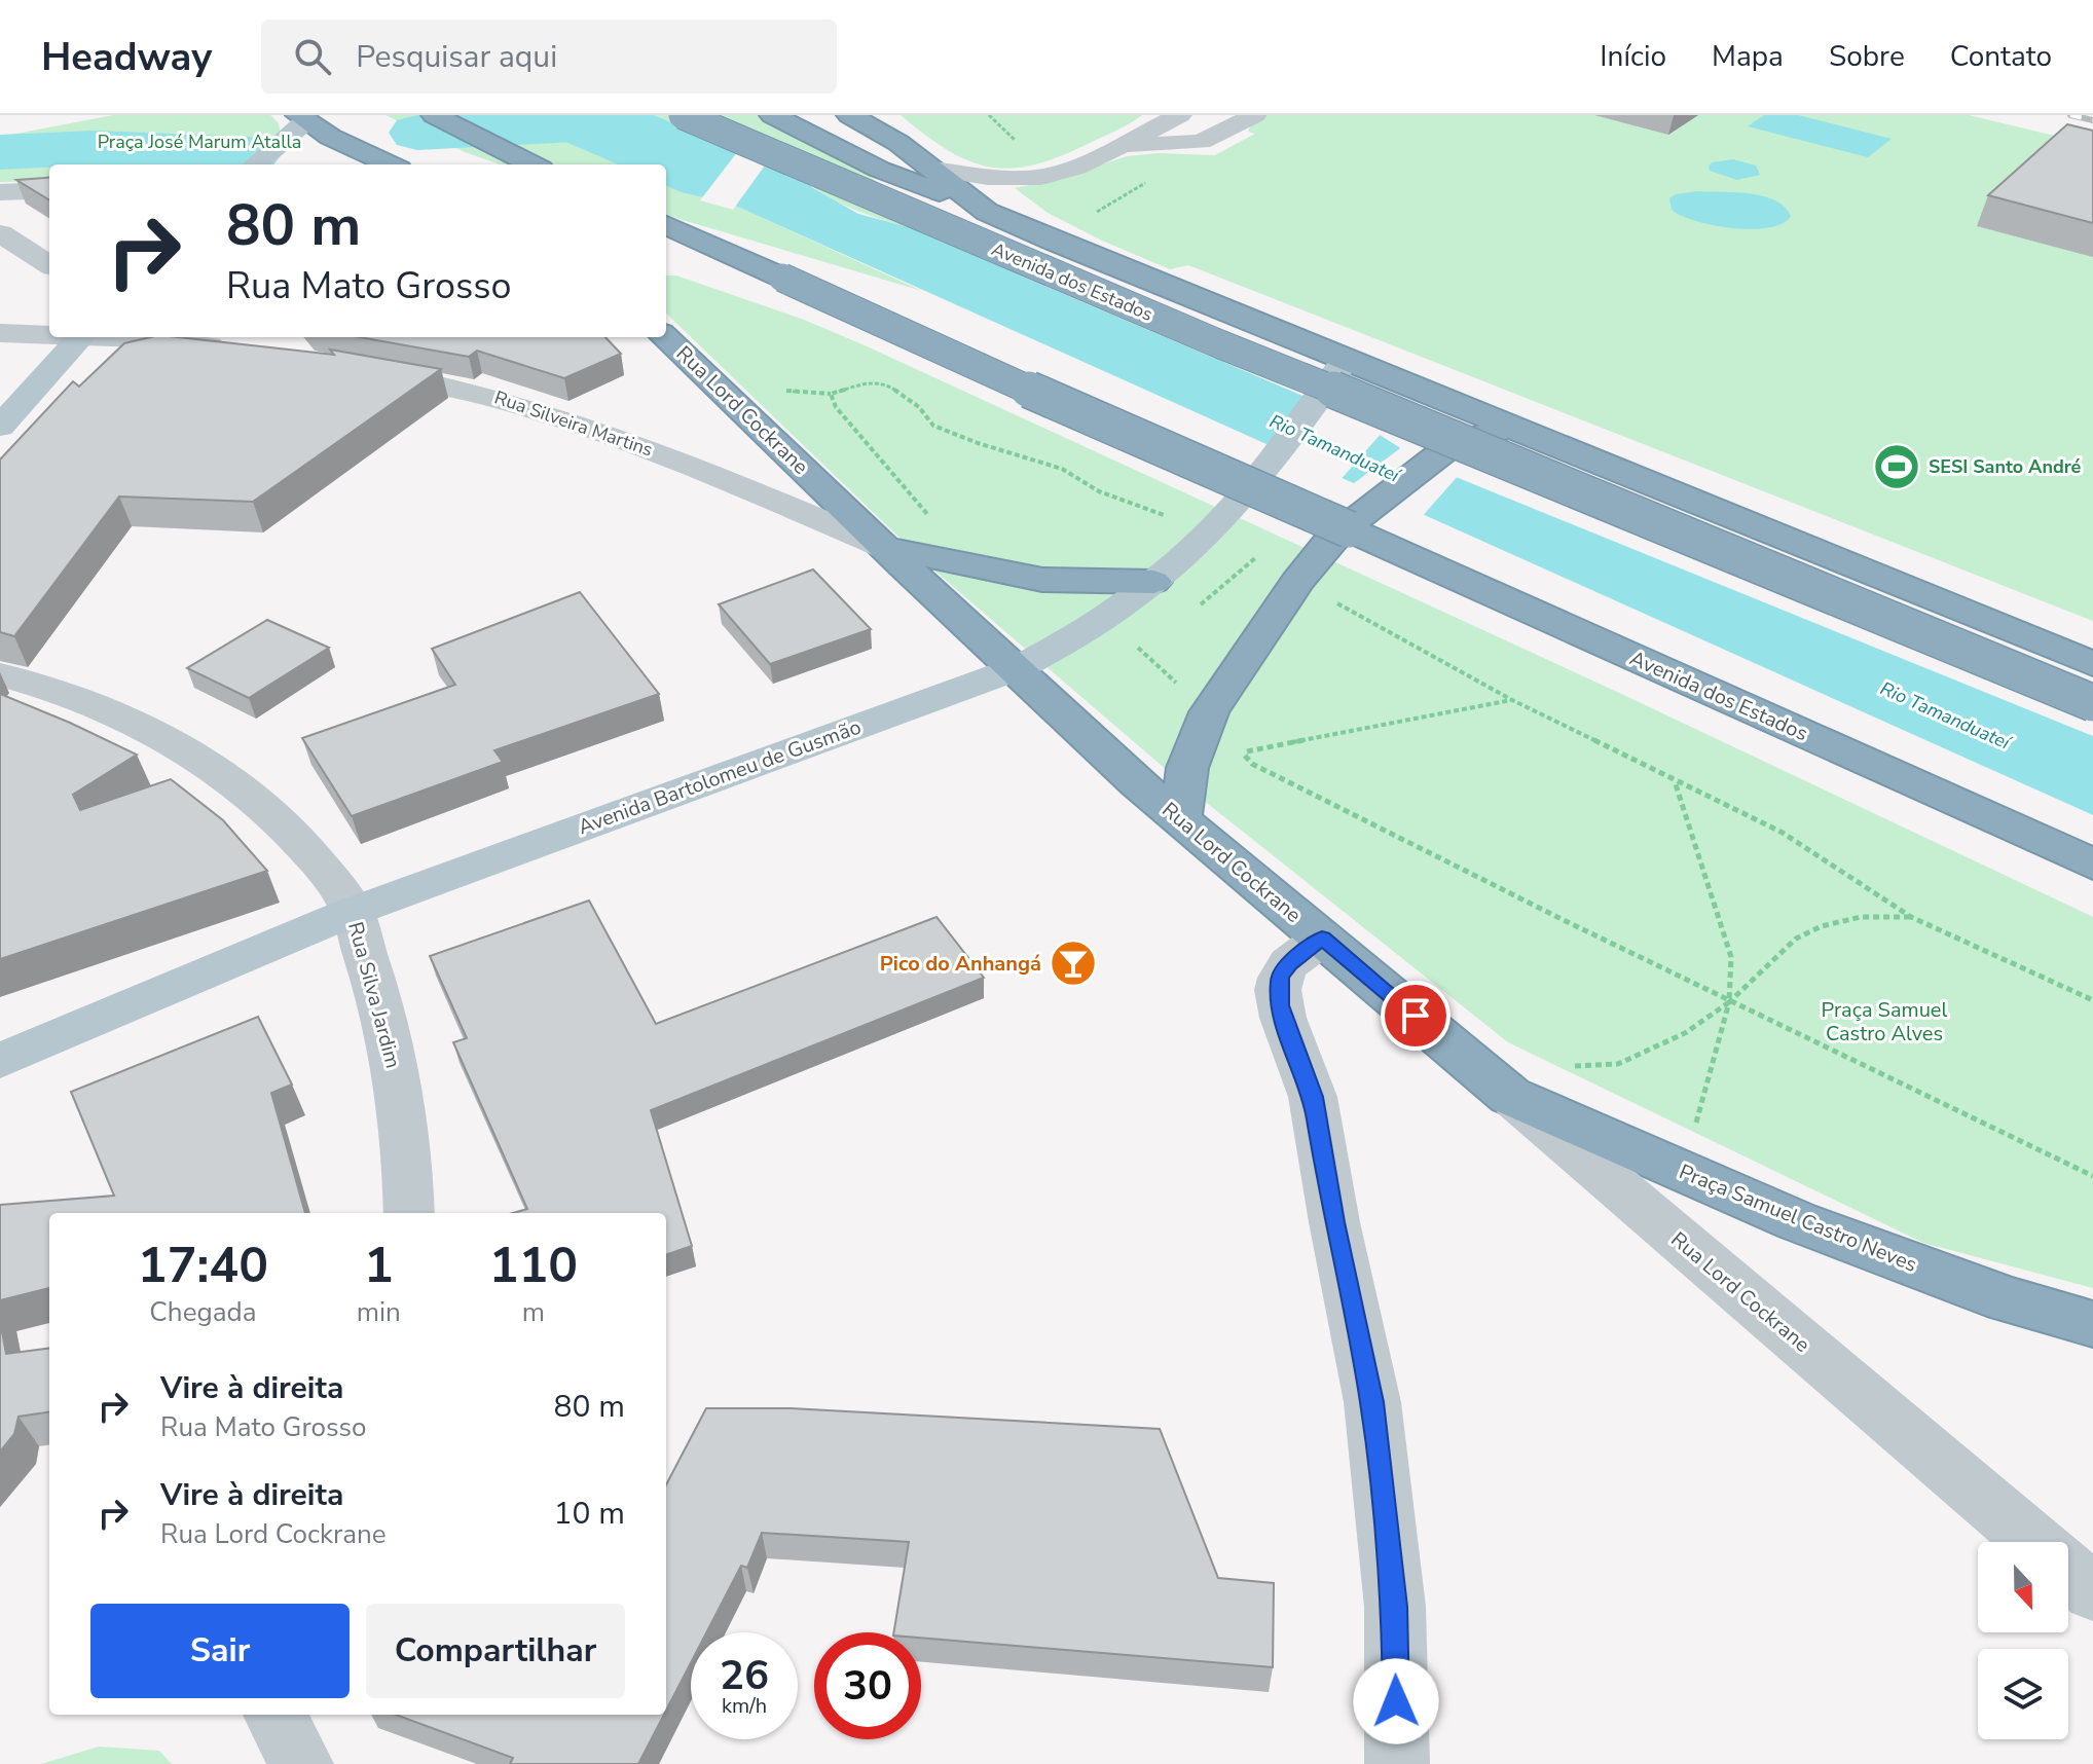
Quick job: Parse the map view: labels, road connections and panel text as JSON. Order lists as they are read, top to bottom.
{
  "streets": {
    "highway": ["Avenida dos Estados", "Rua Lord Cockrane", "Praça Samuel Castro Neves"],
    "main road": ["Avenida Bartolomeu de Gusmão"],
    "street": ["Rua Silveira Martins", "Rua Silva Jardim"]
  },
  "crossings": [
    ["Avenida dos Estados", "Avenida Bartolomeu de Gusmão"],
    ["Rua Lord Cockrane", "Rua Silveira Martins"],
    ["Rua Lord Cockrane", "Avenida Bartolomeu de Gusmão"],
    ["Rua Lord Cockrane", "Praça Samuel Castro Neves"],
    ["Avenida Bartolomeu de Gusmão", "Rua Silva Jardim"]
  ],
  "water": ["Rio Tamanduateí"],
  "parks": ["Praça José Marum Atalla", "Praça Samuel Castro Alves"],
  "places": {
    "sports": ["SESI Santo André"],
    "bar": ["Pico do Anhangá"]
  },
  "north": "bottom",
  "page": {
    "header": "Headway",
    "search": "Pesquisar aqui",
    "nav": [
      "Início",
      "Mapa",
      "Sobre",
      "Contato"
    ],
    "turn": ["80 m", "Rua Mato Grosso"],
    "eta": [
      "17:40",
      "Chegada",
      "1",
      "min",
      "110",
      "m"
    ],
    "list": [
      {
        "name": "Vire à direita",
        "note": "Rua Mato Grosso",
        "value": "80 m"
      },
      {
        "name": "Vire à direita",
        "note": "Rua Lord Cockrane",
        "value": "10 m"
      }
    ],
    "buttons": ["Sair", "Compartilhar"],
    "speed": "26 km/h",
    "limit": "30"
  }
}
